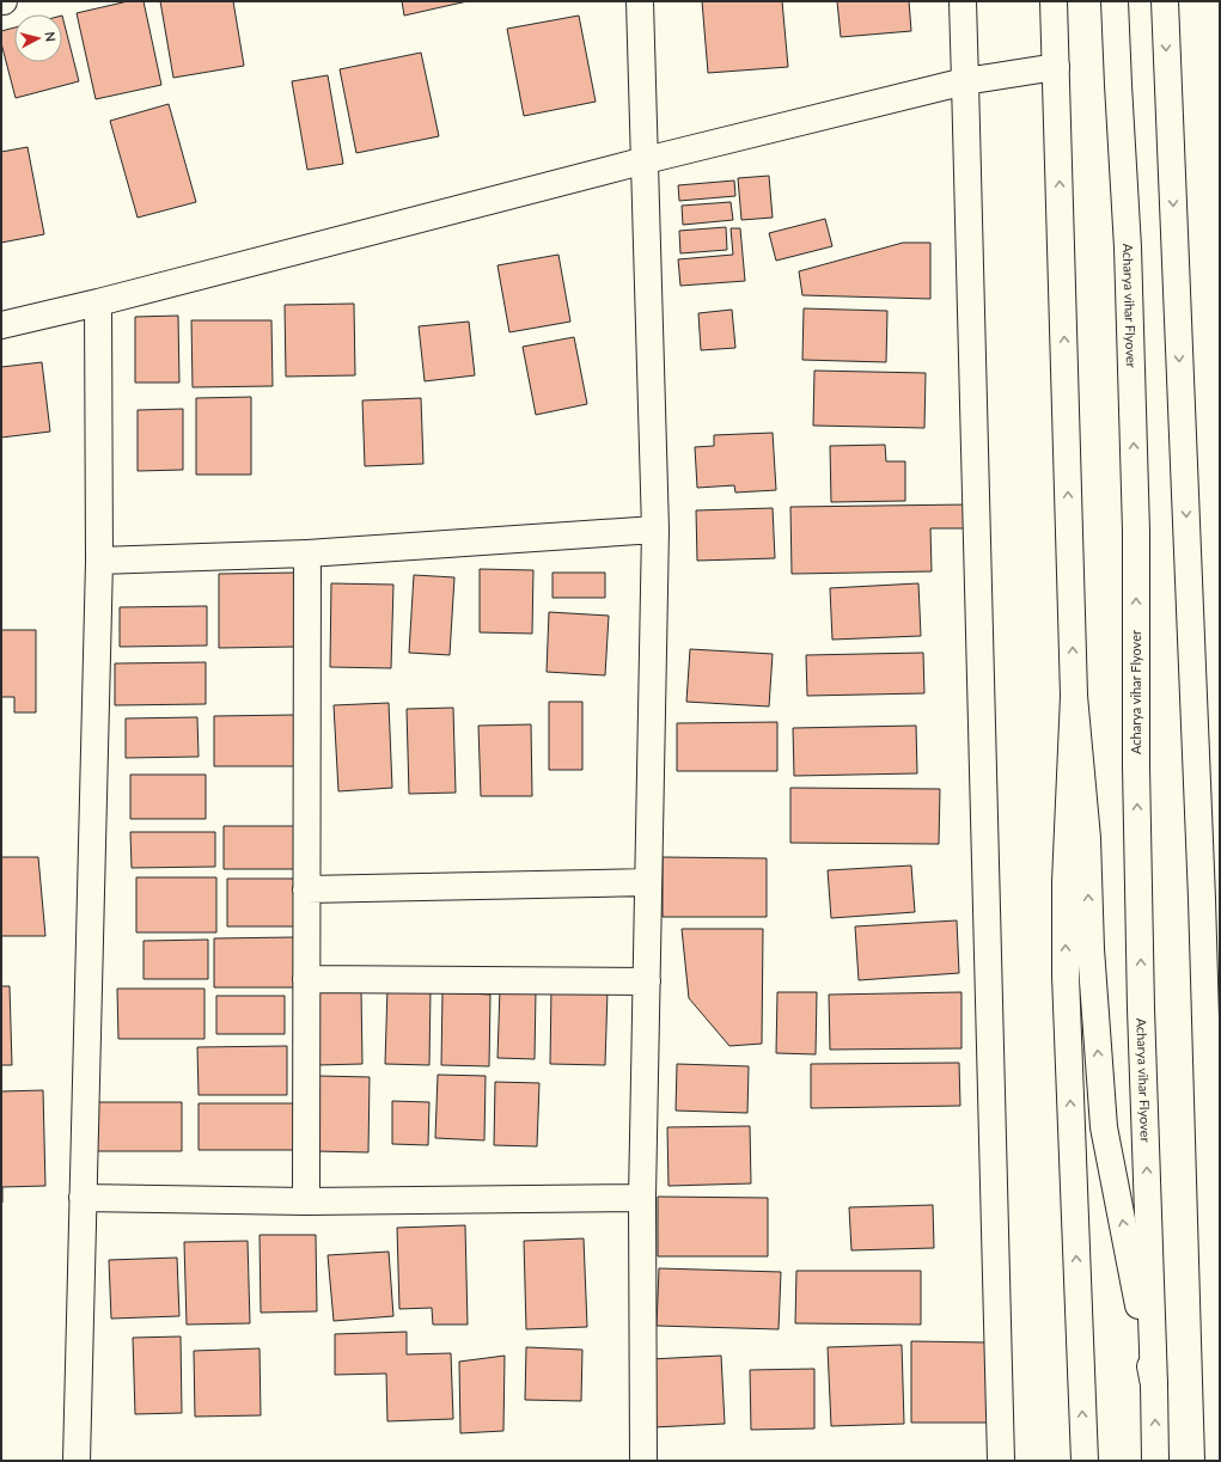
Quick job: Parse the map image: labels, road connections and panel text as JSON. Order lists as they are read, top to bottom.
{
  "streets": {
    "main road": ["Acharya vihar Flyover"]
  },
  "north": "right"
}
